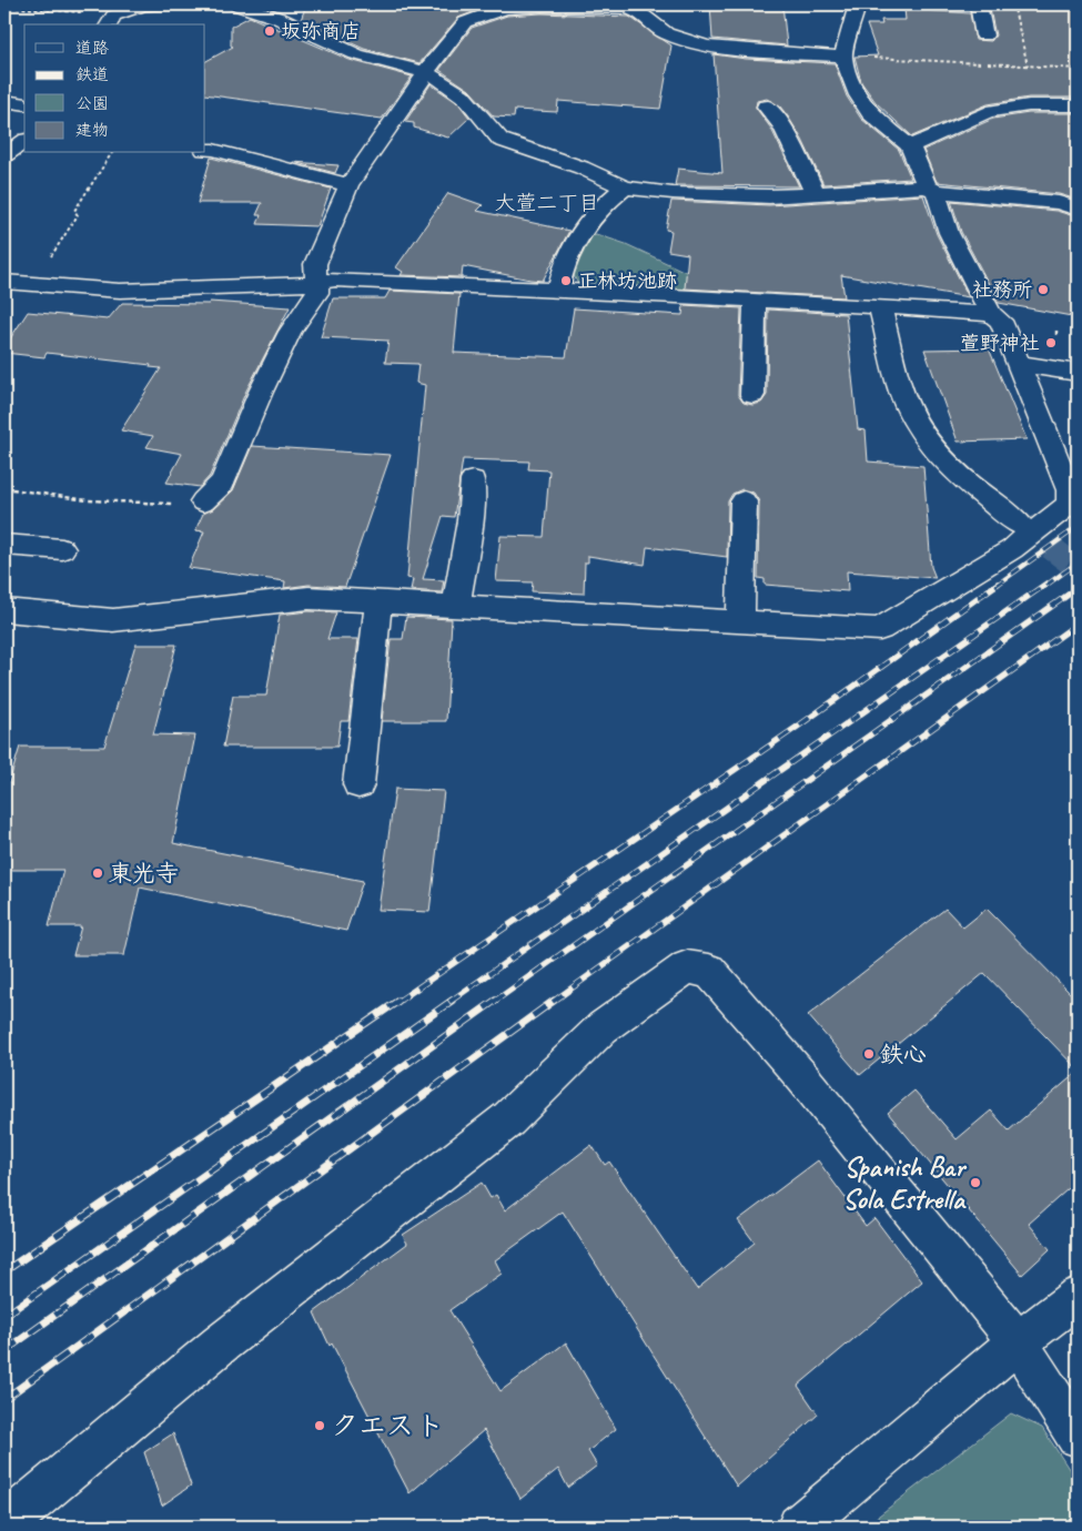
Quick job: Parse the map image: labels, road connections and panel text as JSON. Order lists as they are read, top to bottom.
{
  "districts": ["大萱二丁目"],
  "places": [
    "坂弥商店",
    "正林坊池跡",
    "社務所",
    "萱野神社",
    "東光寺",
    "鉄心",
    "Spanish Bar Sola Estrella",
    "クエスト"
  ],
  "legend": [
    "道路",
    "鉄道",
    "公園",
    "建物"
  ]
}
